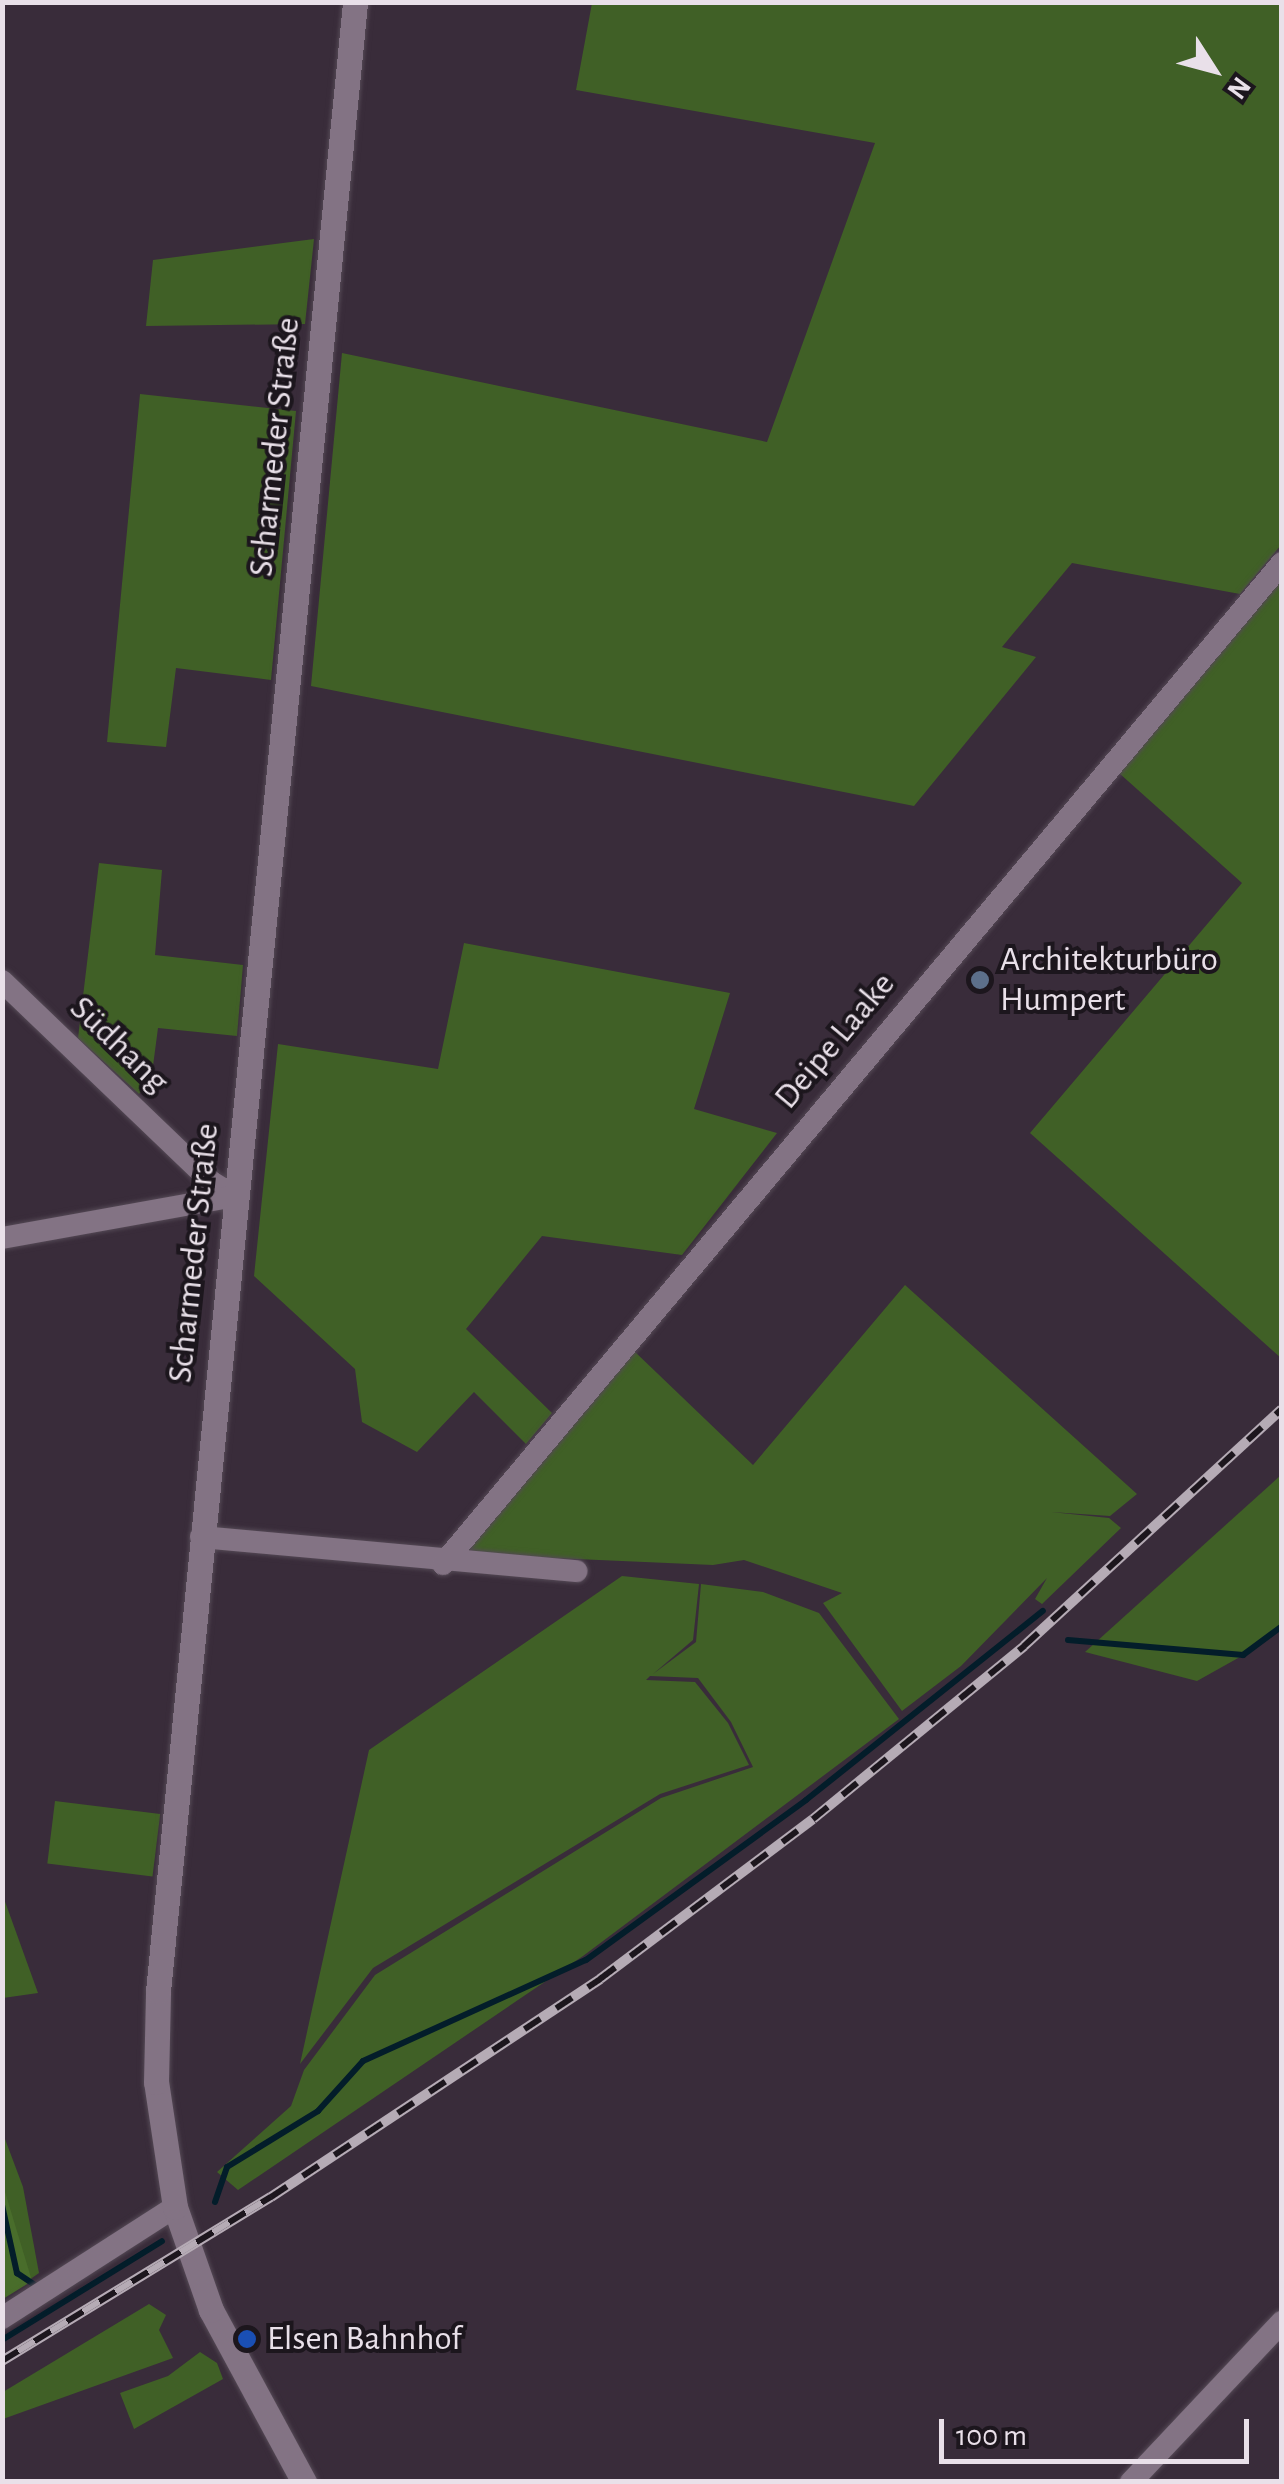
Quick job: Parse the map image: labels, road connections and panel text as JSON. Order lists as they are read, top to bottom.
{
  "streets": {
    "street": ["Scharmeder Straße", "Deipe Laake", "Südhang"]
  },
  "crossings": [
    ["Scharmeder Straße", "Südhang"]
  ],
  "places": ["Architekturbüro Humpert", "Elsen Bahnhof"],
  "scale_bar": "100 m",
  "north": "bottom right"
}
